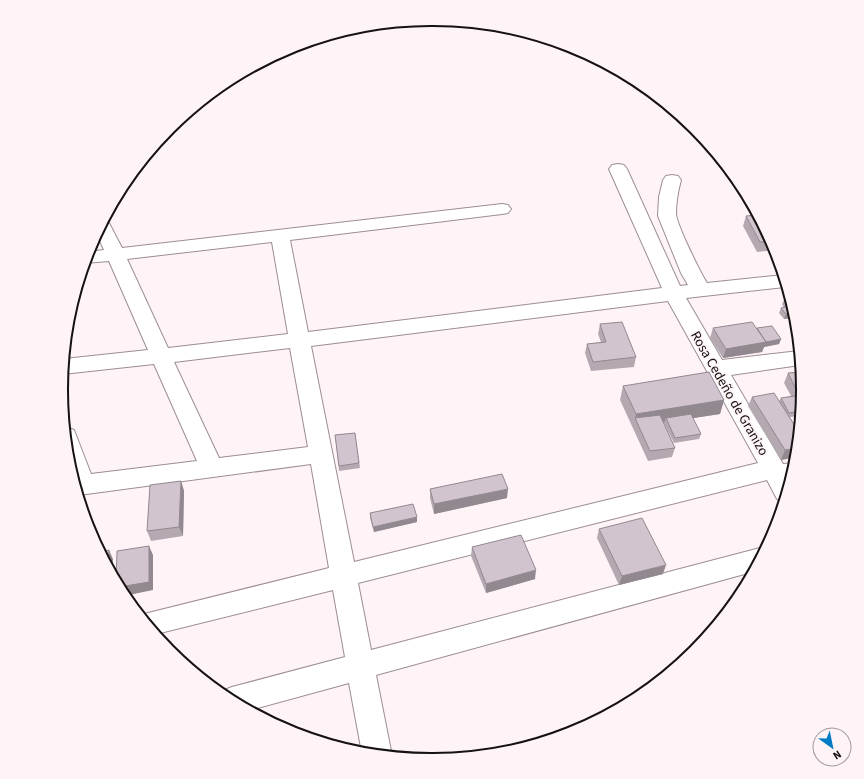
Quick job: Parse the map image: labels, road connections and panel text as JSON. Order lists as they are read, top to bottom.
{
  "streets": {
    "street": ["Rosa Cedeño de Granizo"]
  },
  "north": "bottom right"
}
